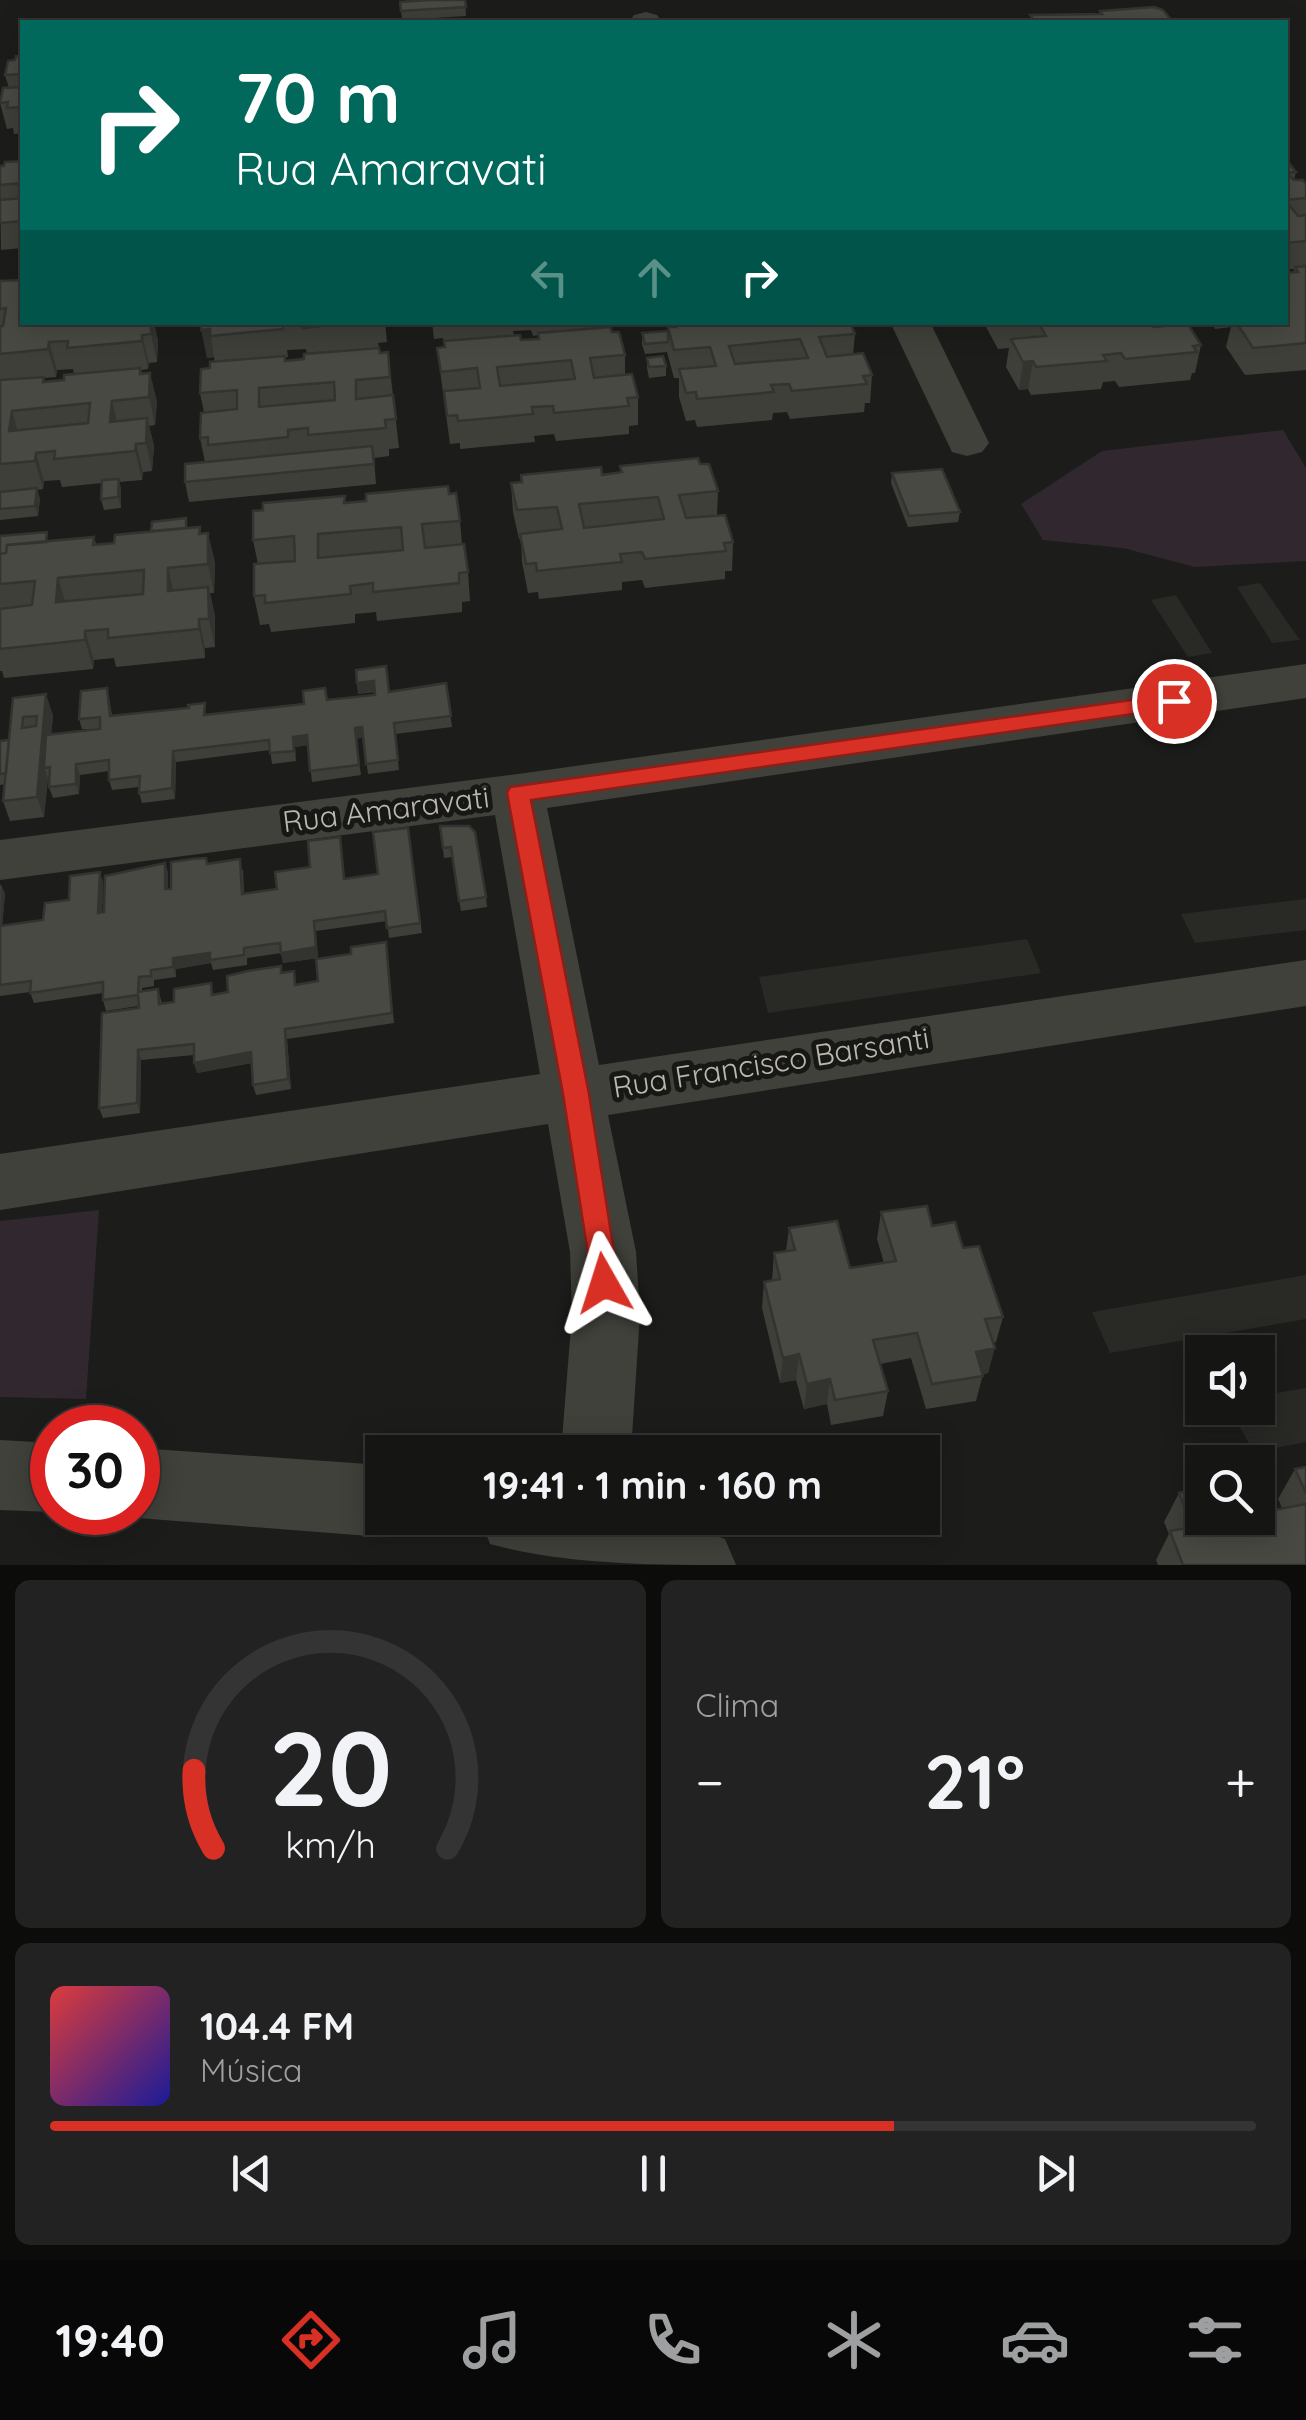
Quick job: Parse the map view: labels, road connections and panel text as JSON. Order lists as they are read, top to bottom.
{
  "streets": {
    "street": ["Rua Amaravati", "Rua Francisco Barsanti"]
  },
  "page": {
    "turn": ["70 m", "Rua Amaravati"],
    "limit": "30",
    "trip": "19:41 · 1 min · 160 m",
    "tile": "Clima",
    "heat": ["−", "21°", "+"],
    "song": ["104.4 FM", "Música"],
    "tabs": "19:40",
    "gauge": ["20", "km/h"]
  }
}
